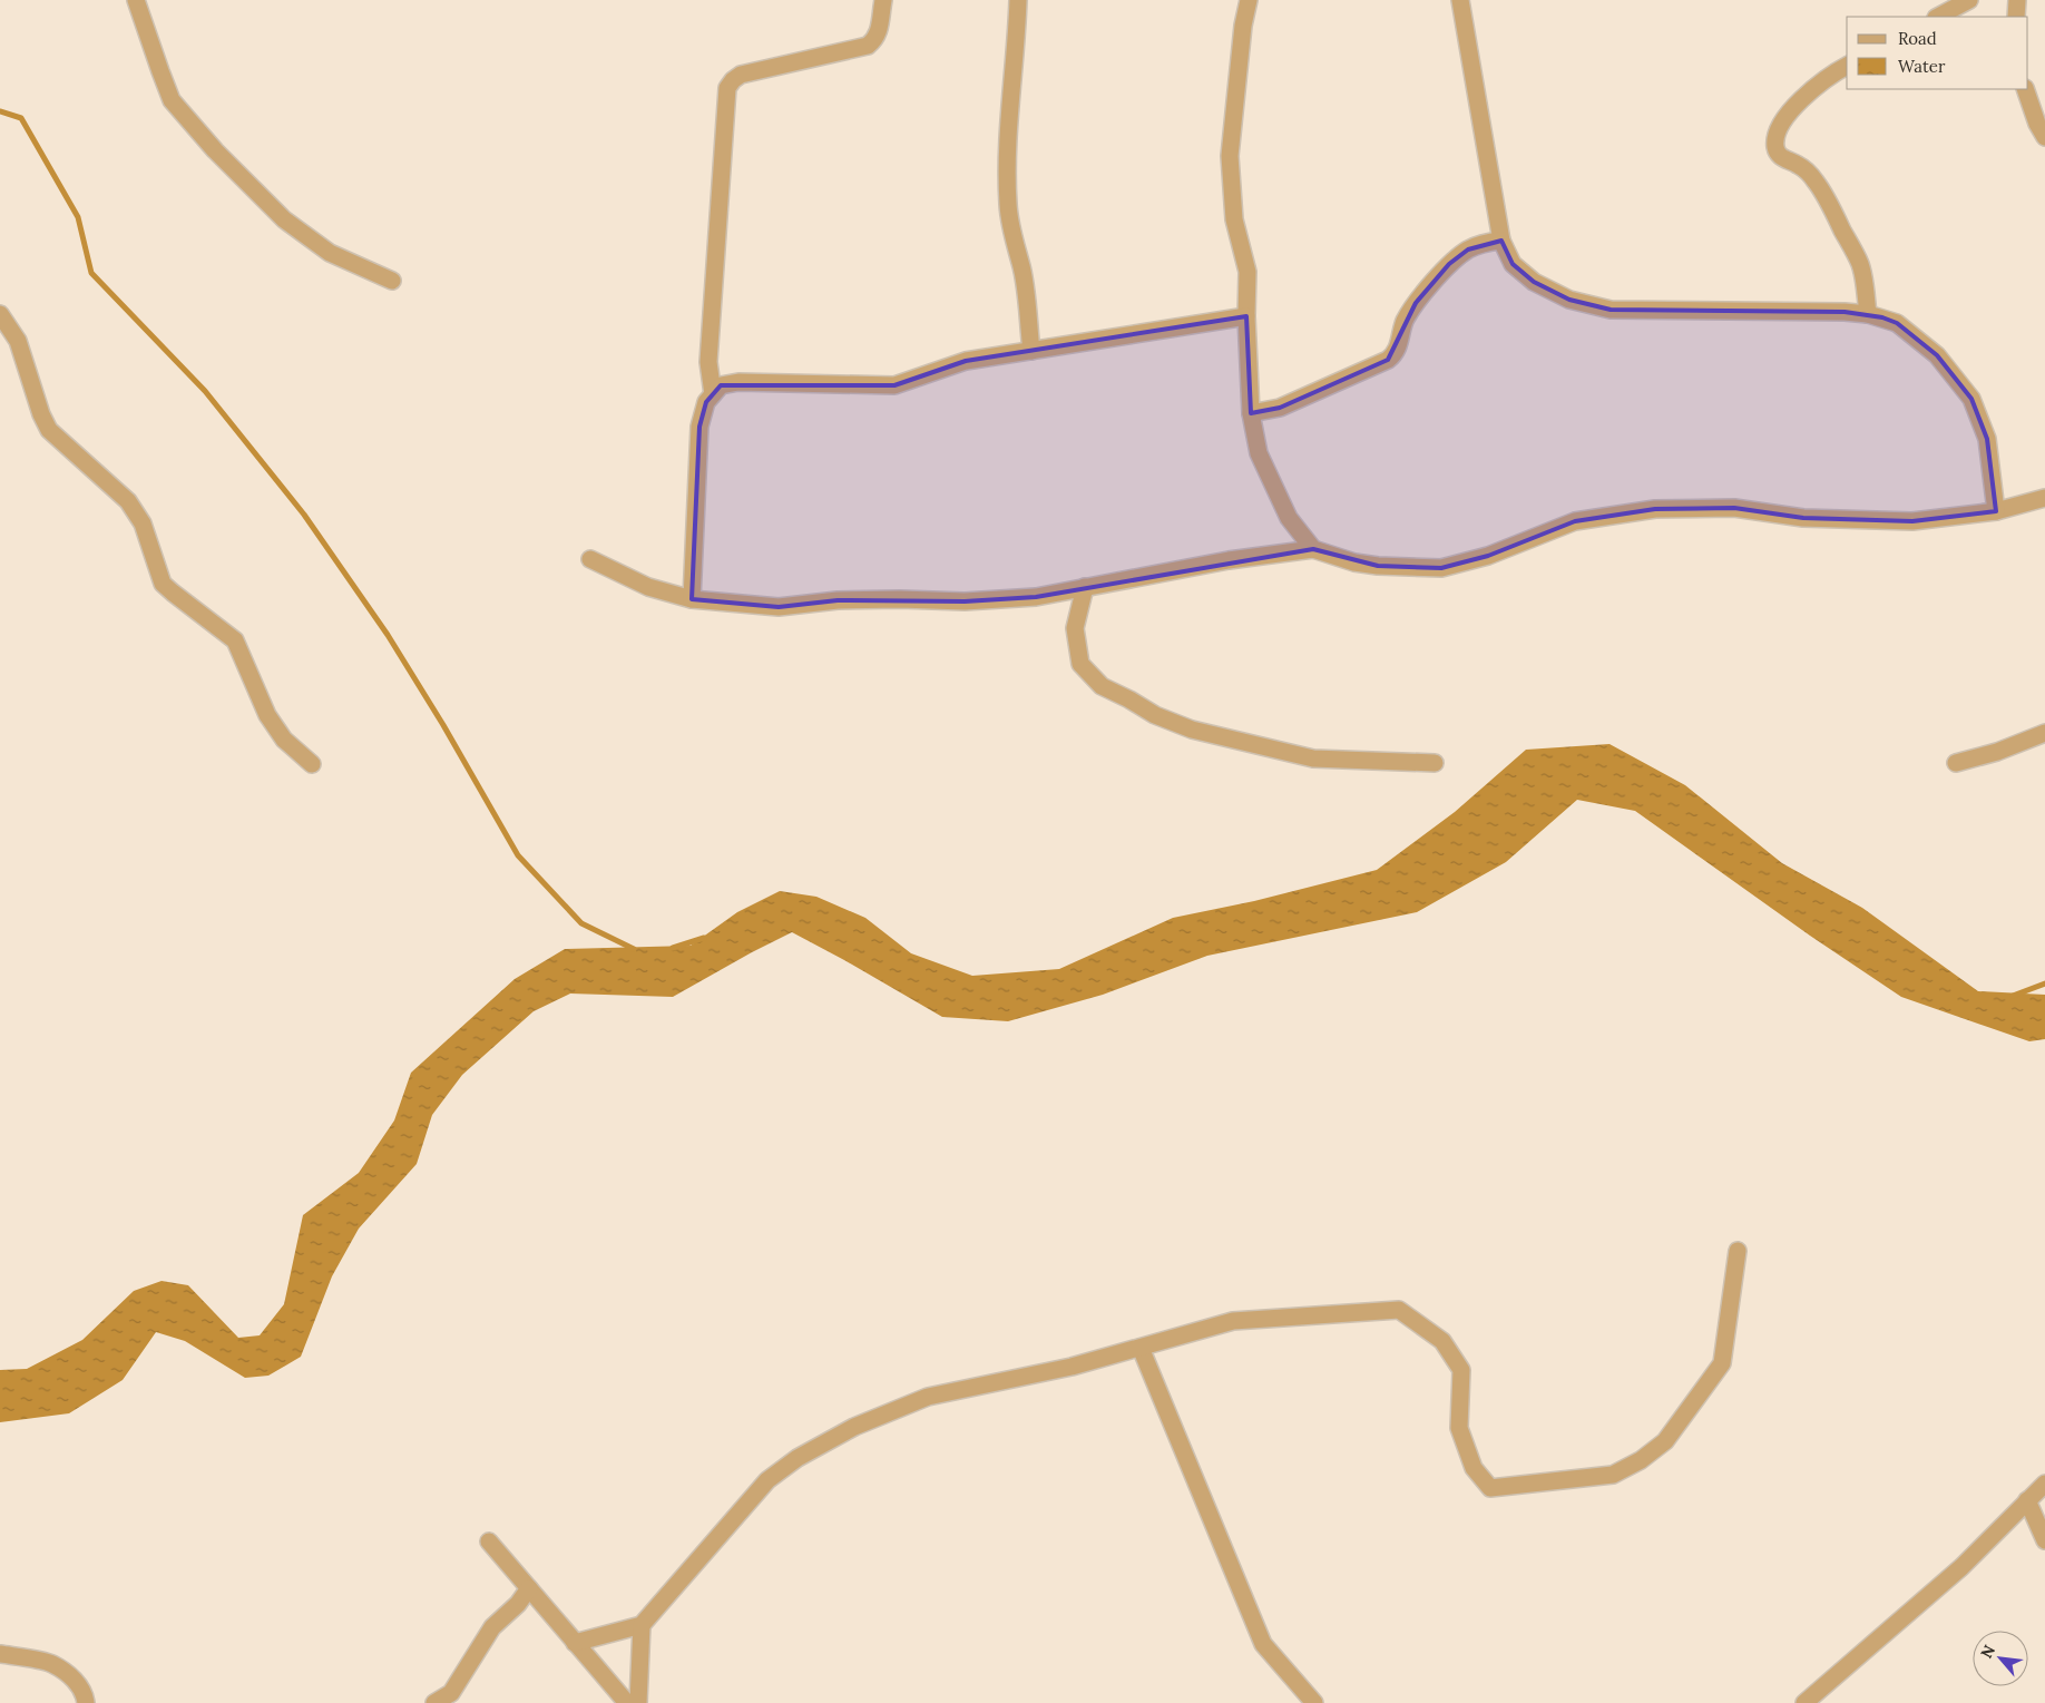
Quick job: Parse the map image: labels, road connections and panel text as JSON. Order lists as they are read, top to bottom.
{
  "legend": ["Road", "Water"],
  "north": "top left"
}
